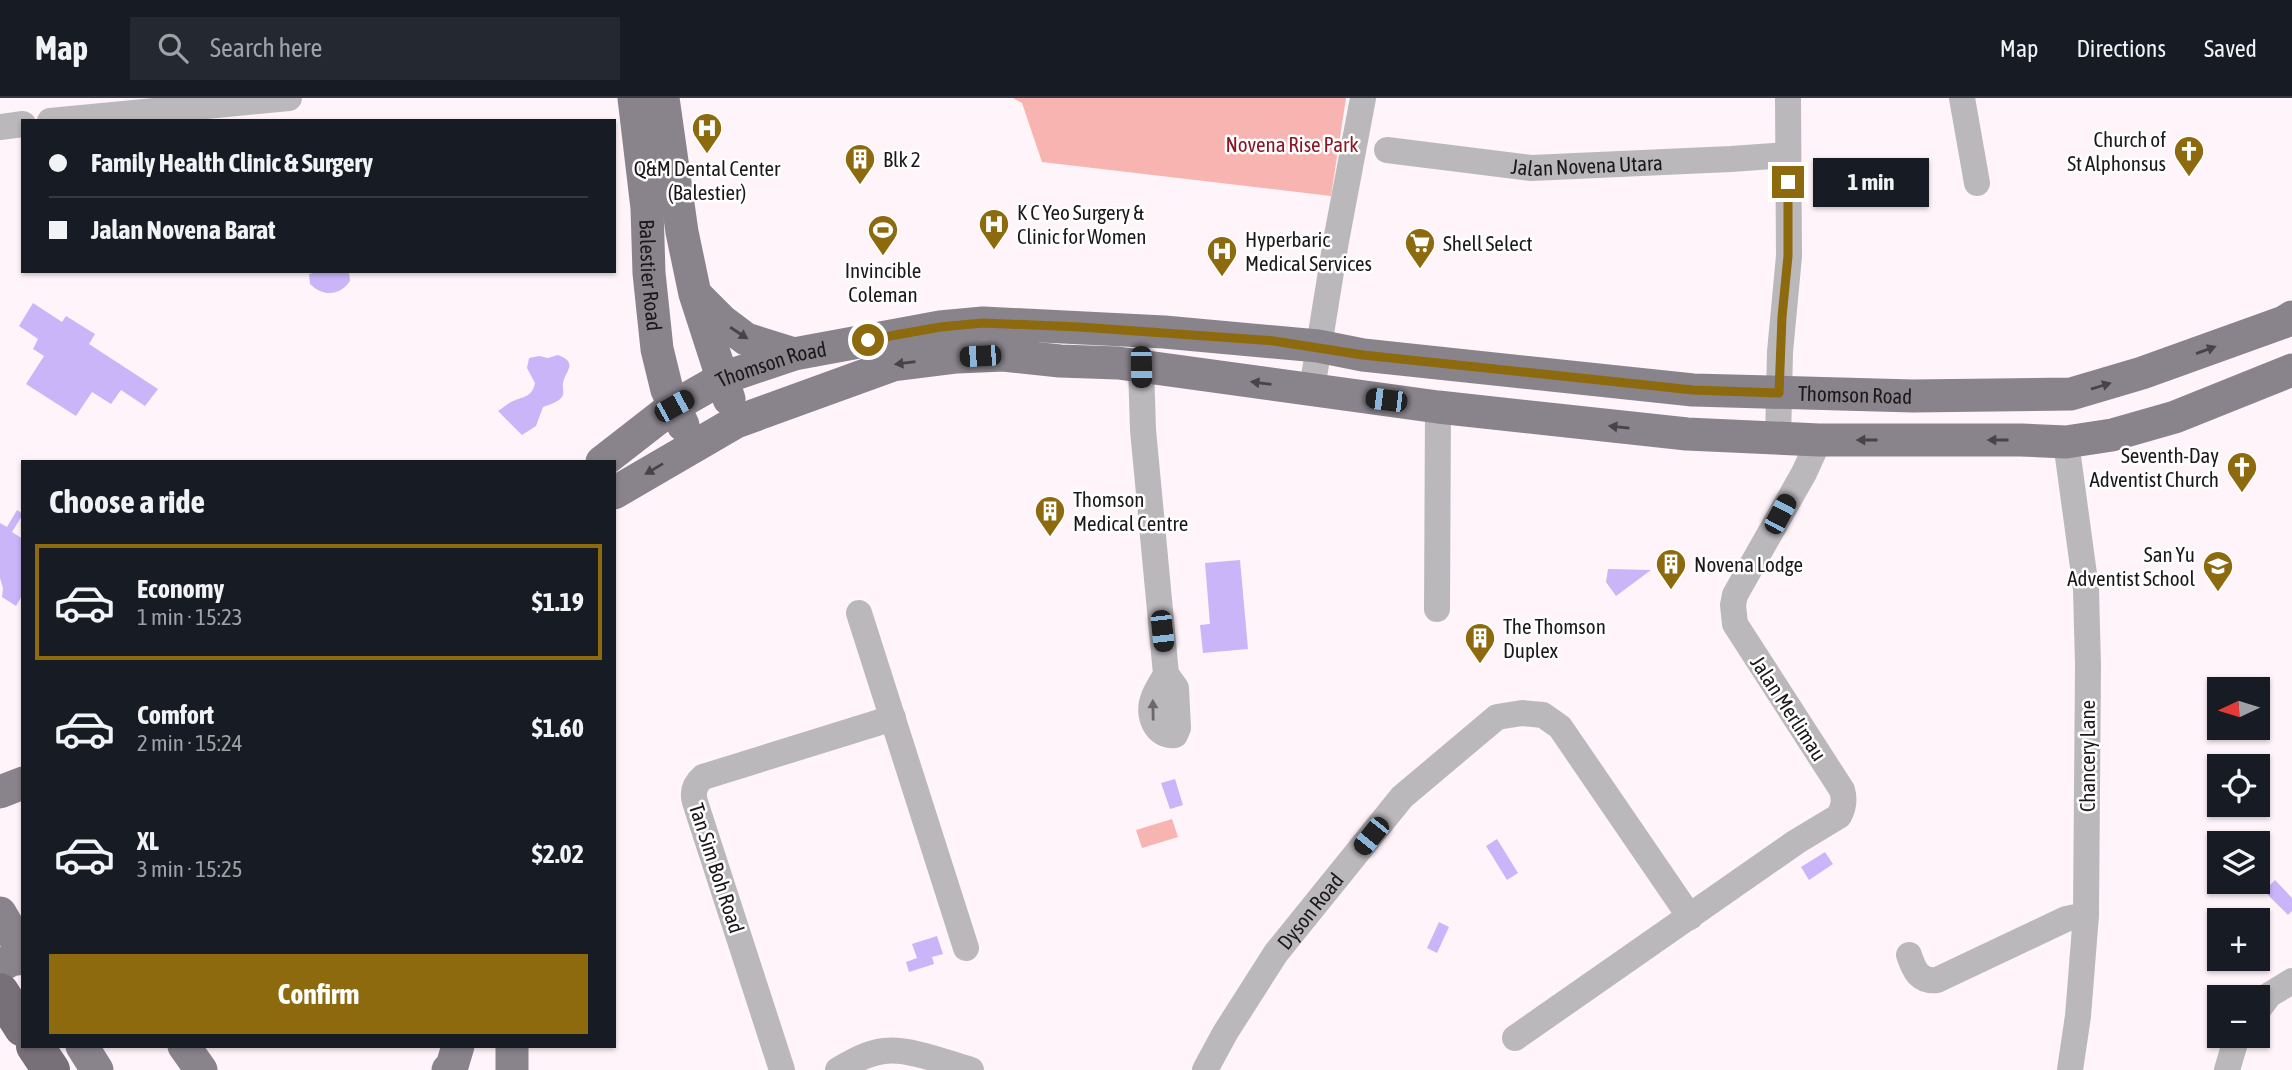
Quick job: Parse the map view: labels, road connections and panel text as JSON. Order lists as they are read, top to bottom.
{
  "streets": {
    "main road": ["Balestier Road", "Thomson Road"],
    "street": [
      "Jalan Novena Utara",
      "Jalan Merlimau",
      "Chancery Lane",
      "Tan Sim Boh Road",
      "Dyson Road"
    ]
  },
  "crossings": [
    ["Balestier Road", "Thomson Road"],
    ["Thomson Road", "Jalan Merlimau"],
    ["Thomson Road", "Chancery Lane"],
    ["Jalan Merlimau", "Dyson Road"]
  ],
  "parks": ["Novena Rise Park"],
  "places": {
    "hospital": ["Q&M Dental Center (Balestier)", "K C Yeo Surgery & Clinic for Women", "Hyperbaric Medical Services"],
    "church": ["Church of St Alphonsus", "Seventh-Day Adventist Church"],
    "building": [
      "Blk 2",
      "Thomson Medical Centre",
      "Novena Lodge",
      "The Thomson Duplex"
    ],
    "sports": ["Invincible Coleman"],
    "supermarket": ["Shell Select"],
    "school or university": ["San Yu Adventist School"]
  },
  "north": "left",
  "page": {
    "header": "Map",
    "search": "Search here",
    "nav": ["Map", "Directions", "Saved"],
    "banner": ["Family Health Clinic & Surgery", "Jalan Novena Barat"],
    "bubble": "1 min",
    "heading": "Choose a ride",
    "list": [
      {
        "name": "Economy",
        "note": "1 min · 15:23",
        "value": "$1.19"
      },
      {
        "name": "Comfort",
        "note": "2 min · 15:24",
        "value": "$1.60"
      },
      {
        "name": "XL",
        "note": "3 min · 15:25",
        "value": "$2.02"
      }
    ],
    "map_buttons": ["+", "−"],
    "buttons": "Confirm"
  }
}
